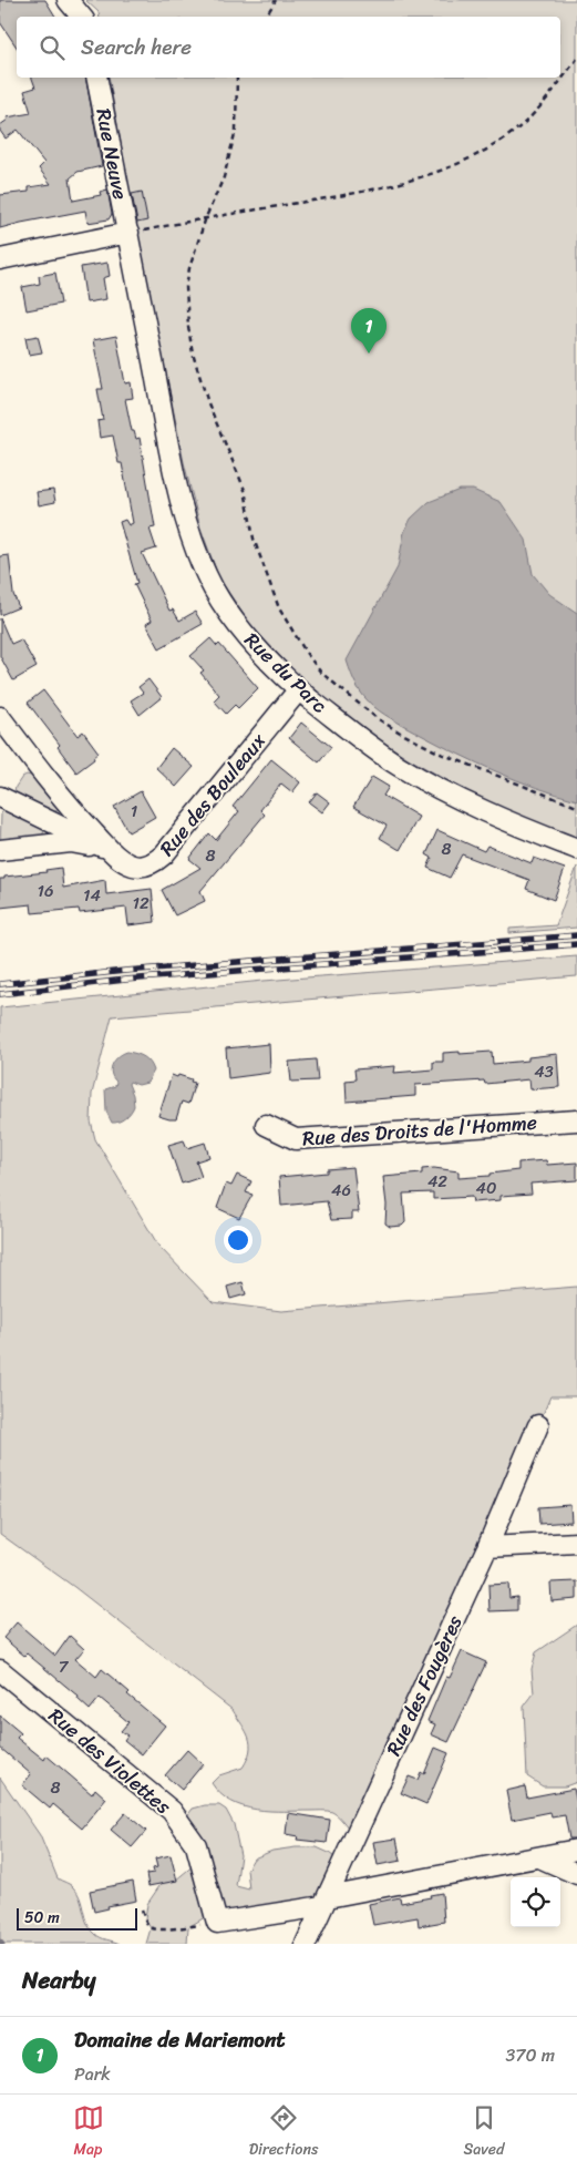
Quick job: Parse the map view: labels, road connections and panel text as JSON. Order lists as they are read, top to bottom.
{
  "streets": {
    "street": [
      "Rue Neuve",
      "Rue du Parc",
      "Rue des Bouleaux",
      "Rue des Droits de l'Homme",
      "Rue des Fougères",
      "Rue des Violettes"
    ]
  },
  "crossings": [
    ["Rue Neuve", "Rue du Parc"],
    ["Rue du Parc", "Rue des Bouleaux"]
  ],
  "house_numbers": [
    "1",
    "8",
    "8",
    "16",
    "14",
    "12",
    "43",
    "42",
    "40",
    "46",
    "7",
    "8"
  ],
  "scale_bar": "50 m",
  "page": {
    "search": "Search here",
    "pins": "1",
    "scale": "50 m",
    "heading": "Nearby",
    "list": [
      {
        "mark": "1",
        "name": "Domaine de Mariemont",
        "note": "Park",
        "value": "370 m"
      }
    ],
    "nav": ["Map", "Directions", "Saved"]
  }
}
